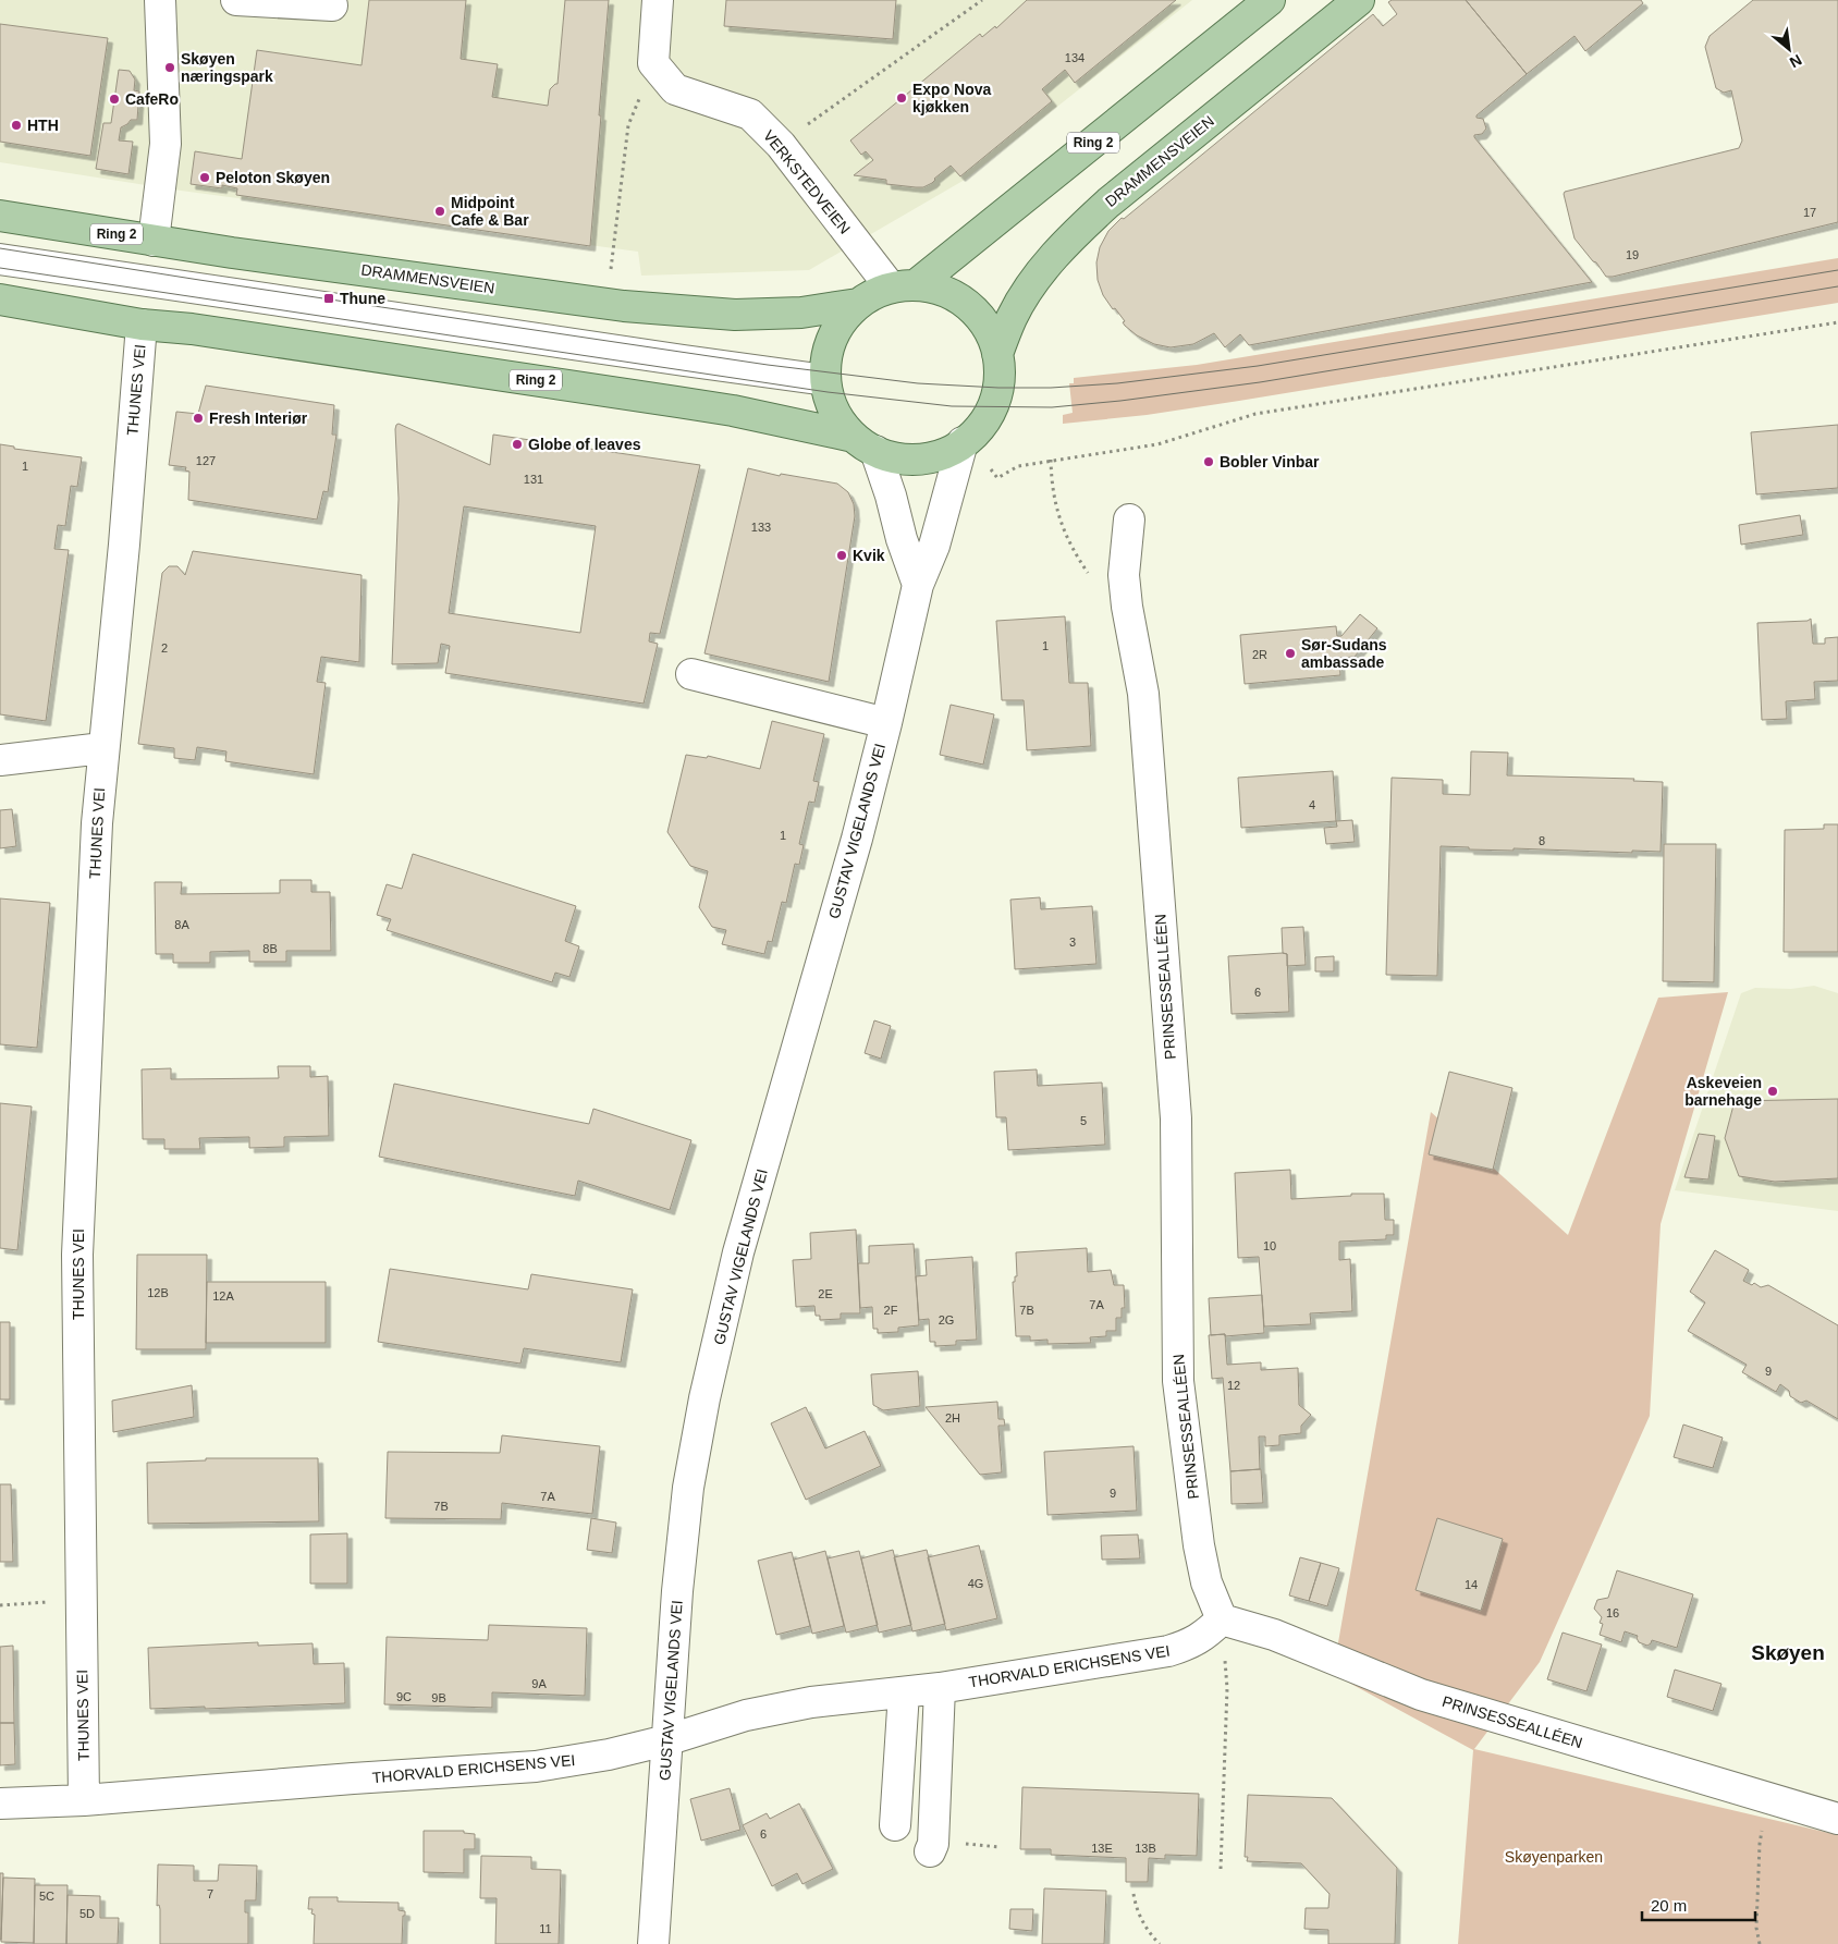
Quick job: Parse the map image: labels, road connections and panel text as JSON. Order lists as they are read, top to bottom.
{
  "streets": {
    "main road": ["Ring 2", "DRAMMENSVEIEN"],
    "street": [
      "VERKSTEDVEIEN",
      "THUNES VEI",
      "GUSTAV VIGELANDS VEI",
      "PRINSESSEALLÉEN",
      "THORVALD ERICHSENS VEI"
    ]
  },
  "crossings": [
    ["Ring 2", "DRAMMENSVEIEN"],
    ["Ring 2", "VERKSTEDVEIEN"],
    ["Ring 2", "THUNES VEI"],
    ["Ring 2", "GUSTAV VIGELANDS VEI"],
    ["DRAMMENSVEIEN", "VERKSTEDVEIEN"],
    ["DRAMMENSVEIEN", "GUSTAV VIGELANDS VEI"],
    ["VERKSTEDVEIEN", "GUSTAV VIGELANDS VEI"],
    ["THUNES VEI", "THORVALD ERICHSENS VEI"],
    ["GUSTAV VIGELANDS VEI", "THORVALD ERICHSENS VEI"],
    ["PRINSESSEALLÉEN", "THORVALD ERICHSENS VEI"]
  ],
  "districts": ["Skøyen"],
  "parks": ["Skøyenparken"],
  "places": {
    "other": [
      "Skøyen næringspark",
      "Expo Nova kjøkken",
      "CafeRo",
      "HTH",
      "Peloton Skøyen",
      "Midpoint Cafe & Bar",
      "Fresh Interiør",
      "Globe of leaves",
      "Bobler Vinbar",
      "Kvik",
      "Sør-Sudans ambassade",
      "Askeveien barnehage"
    ],
    "transit": ["Thune"]
  },
  "house_numbers": [
    "134",
    "17",
    "19",
    "127",
    "1",
    "131",
    "133",
    "1",
    "2",
    "2R",
    "4",
    "1",
    "8",
    "8A",
    "3",
    "8B",
    "6",
    "5",
    "10",
    "12B",
    "2E",
    "12A",
    "7A",
    "2F",
    "7B",
    "2G",
    "9",
    "12",
    "2H",
    "9",
    "7A",
    "7B",
    "4G",
    "14",
    "16",
    "9A",
    "9C",
    "9B",
    "6",
    "13E",
    "13B",
    "7",
    "5C",
    "5D",
    "11"
  ],
  "scale_bar": "20 m",
  "north": "bottom right"
}
